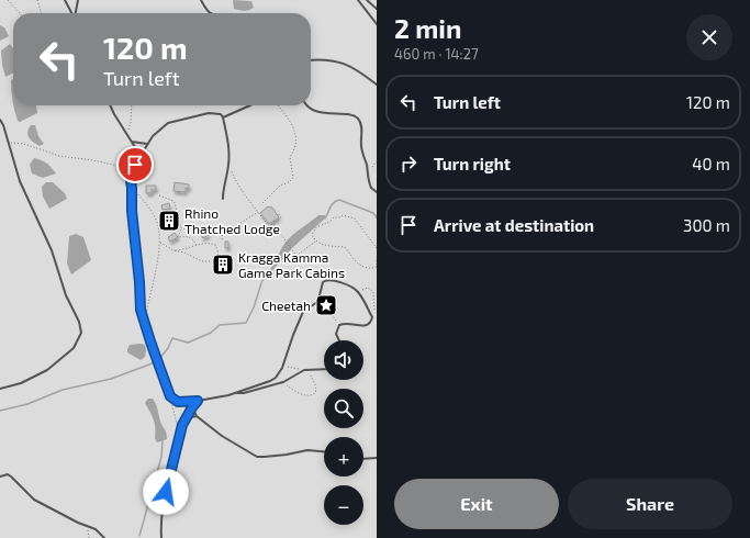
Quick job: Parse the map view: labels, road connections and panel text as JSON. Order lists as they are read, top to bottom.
{
  "places": {
    "building": ["Rhino Thatched Lodge", "Kragga Kamma Game Park Cabins"],
    "place": ["Cheetah"]
  },
  "page": {
    "heading": ["2 min", "460 m · 14:27"],
    "turn": ["120 m", "Turn left"],
    "list": [
      {
        "name": "Turn left",
        "value": "120 m"
      },
      {
        "name": "Turn right",
        "value": "40 m"
      },
      {
        "name": "Arrive at destination",
        "value": "300 m"
      }
    ],
    "map_buttons": ["+", "−"],
    "buttons": ["Exit", "Share"]
  }
}
